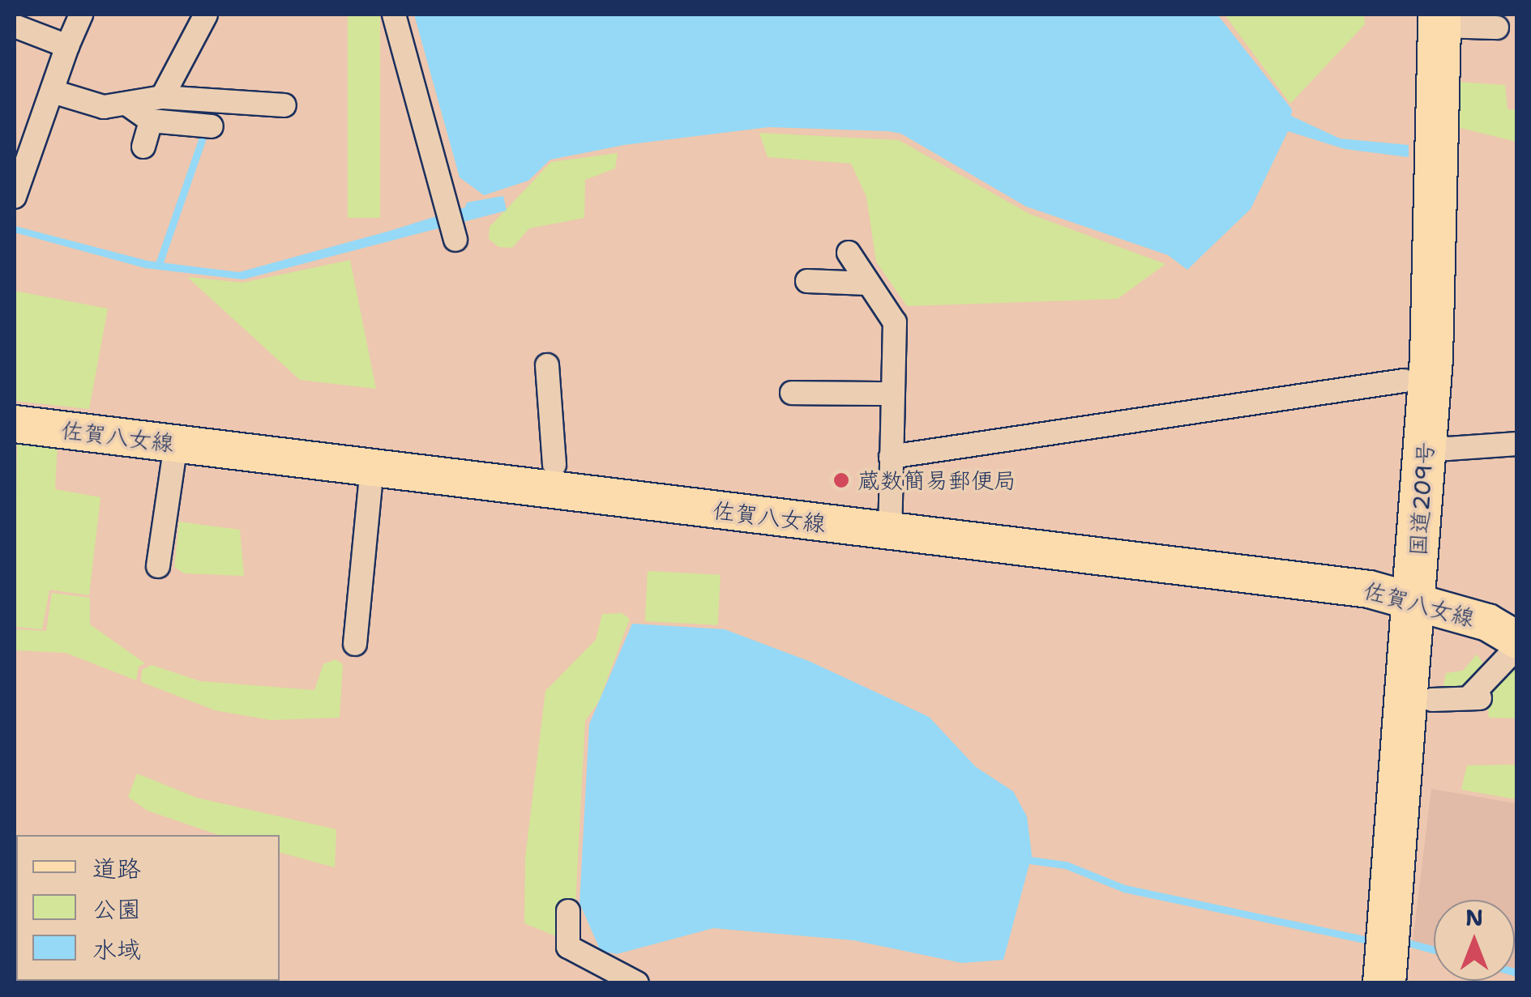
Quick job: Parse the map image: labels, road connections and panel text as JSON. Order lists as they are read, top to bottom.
{
  "streets": {
    "highway": ["国道209号"],
    "main road": ["佐賀八女線"]
  },
  "crossings": [
    ["佐賀八女線", "国道209号"]
  ],
  "places": ["蔵数簡易郵便局"],
  "legend": ["道路", "公園", "水域"],
  "north": "top"
}
